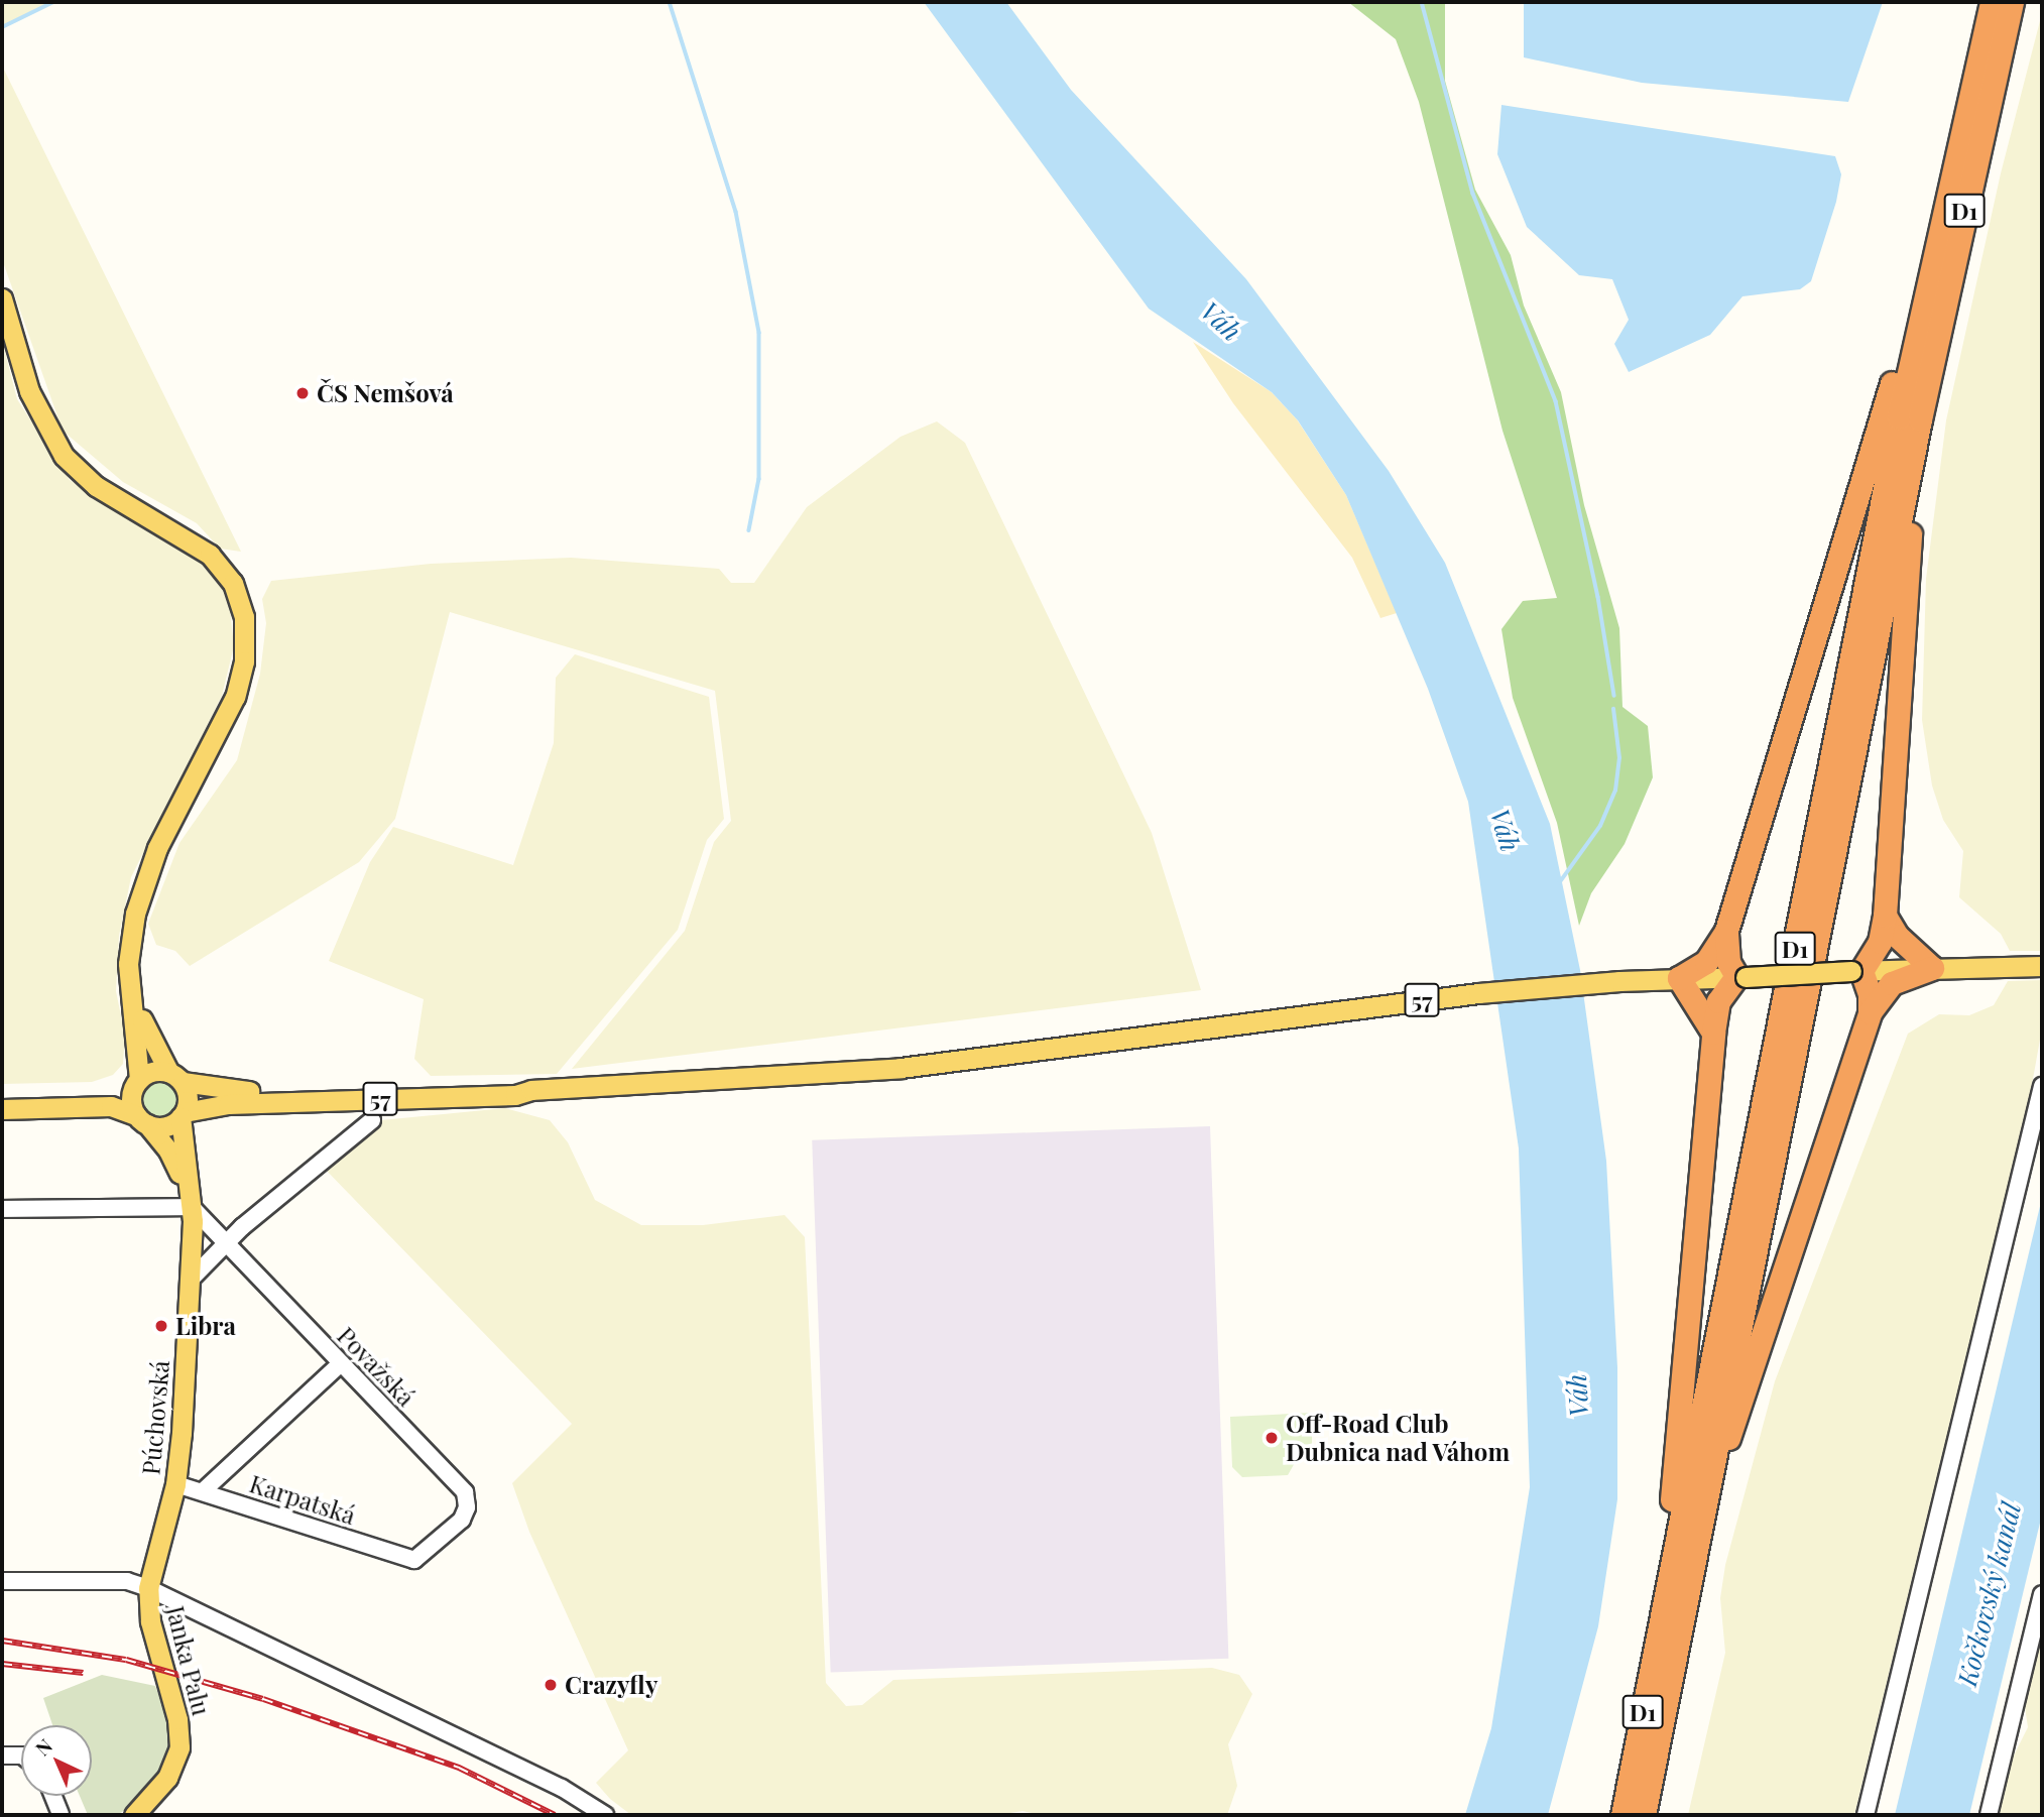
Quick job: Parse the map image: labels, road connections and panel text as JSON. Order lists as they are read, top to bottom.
{
  "streets": {
    "highway": ["D1"],
    "main road": ["57", "Púchovská", "Janka Palu"],
    "street": ["Považská", "Karpatská"]
  },
  "crossings": [
    ["57", "Púchovská"],
    ["Považská", "Púchovská"],
    ["Považská", "Karpatská"],
    ["Púchovská", "Karpatská"],
    ["Púchovská", "Janka Palu"]
  ],
  "water": ["Váh", "Kočkovský kanál"],
  "places": [
    "ČS Nemšová",
    "Libra",
    "Off-Road Club Dubnica nad Váhom",
    "Crazyfly"
  ],
  "north": "top left"
}
